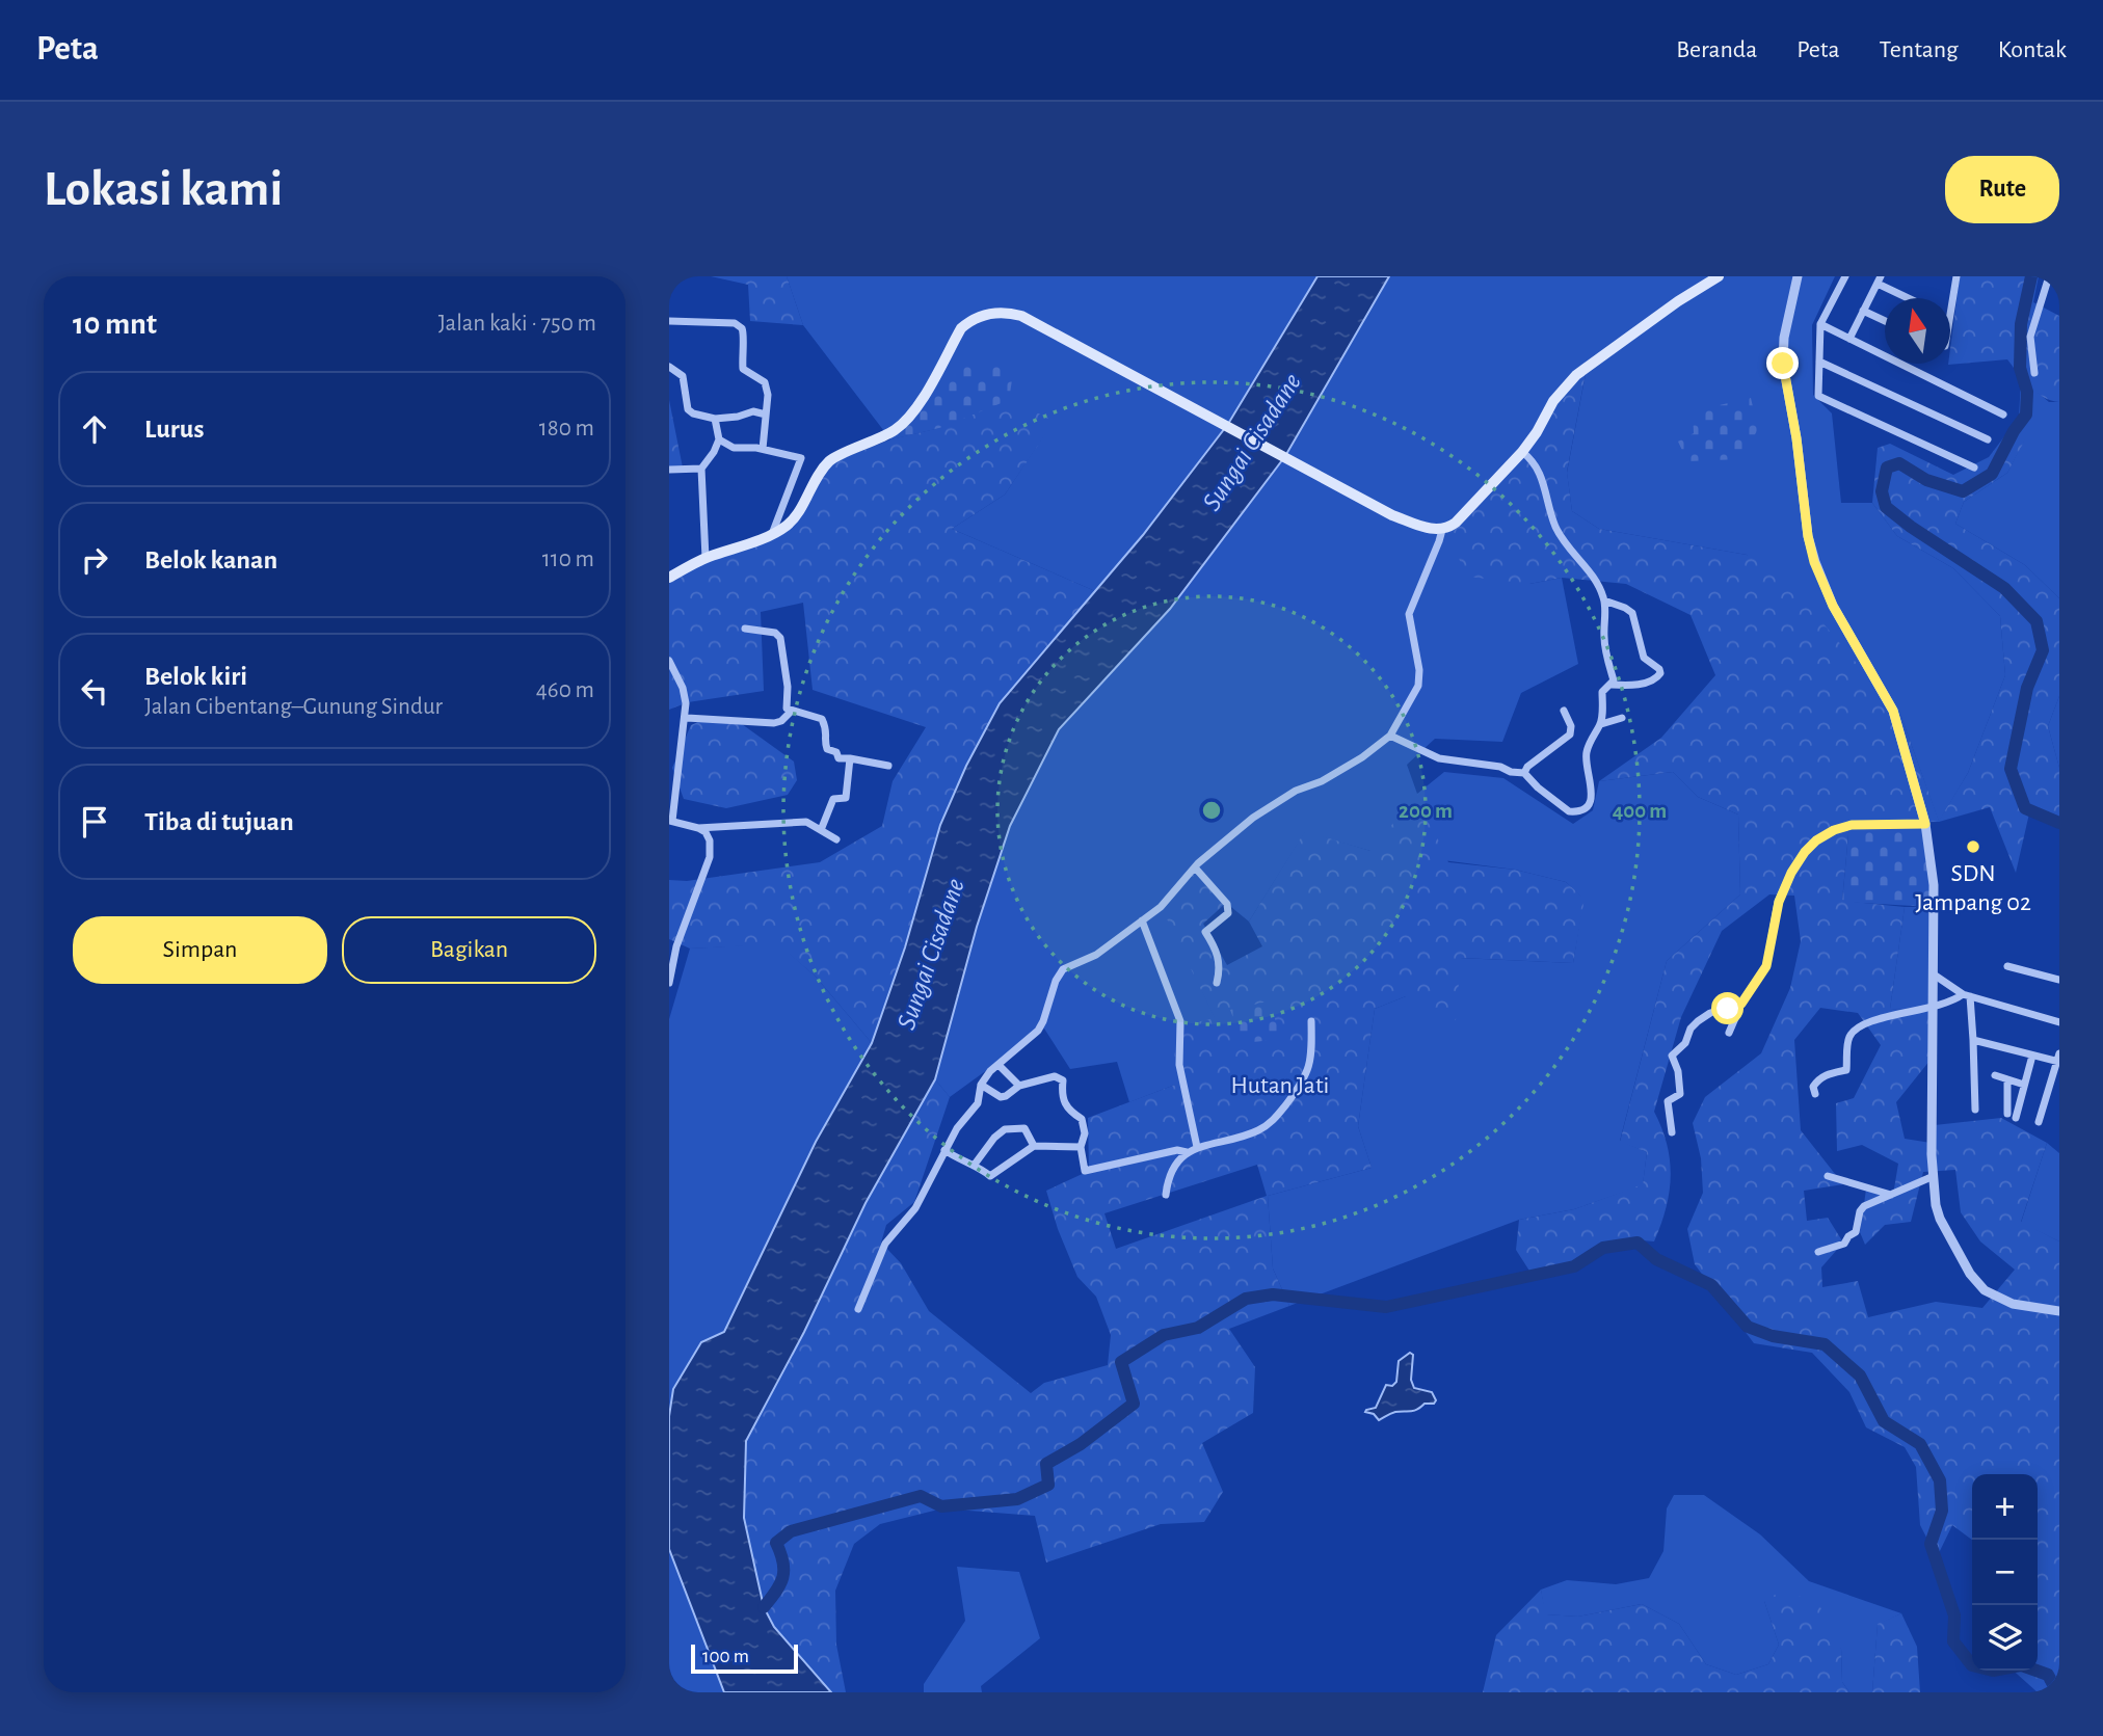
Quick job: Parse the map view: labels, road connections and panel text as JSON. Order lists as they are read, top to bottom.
{
  "water": ["Sungai Cisadane"],
  "parks": ["Hutan Jati"],
  "places": ["SDN Jampang 02"],
  "scale_bar": "100 m",
  "north": "top",
  "page": {
    "header": "Peta",
    "nav": [
      "Beranda",
      "Peta",
      "Tentang",
      "Kontak"
    ],
    "buttons": [
      "Rute",
      ["Simpan", "Bagikan"]
    ],
    "title": "Lokasi kami",
    "heading": ["10 mnt", "Jalan kaki · 750 m"],
    "list": [
      ["Lurus", "180 m"],
      ["Belok kanan", "110 m"],
      ["Belok kiri", "Jalan Cibentang–Gunung Sindur", "460 m"],
      "Tiba di tujuan"
    ],
    "map_buttons": ["+", "−"],
    "scale": "100 m"
  },
  "rings": ["200 m", "400 m"]
}
